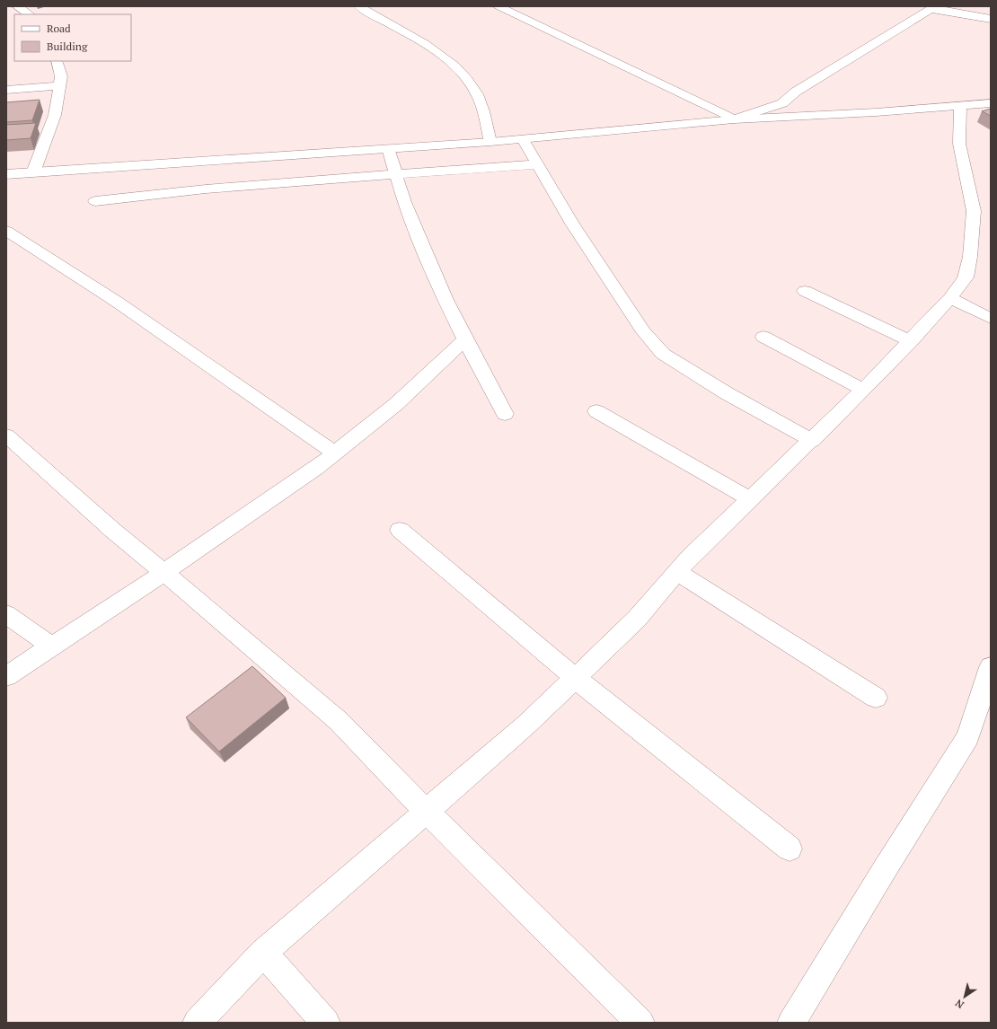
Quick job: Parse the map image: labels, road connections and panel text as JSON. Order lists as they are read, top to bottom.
{
  "legend": ["Road", "Building"],
  "north": "bottom left"
}
